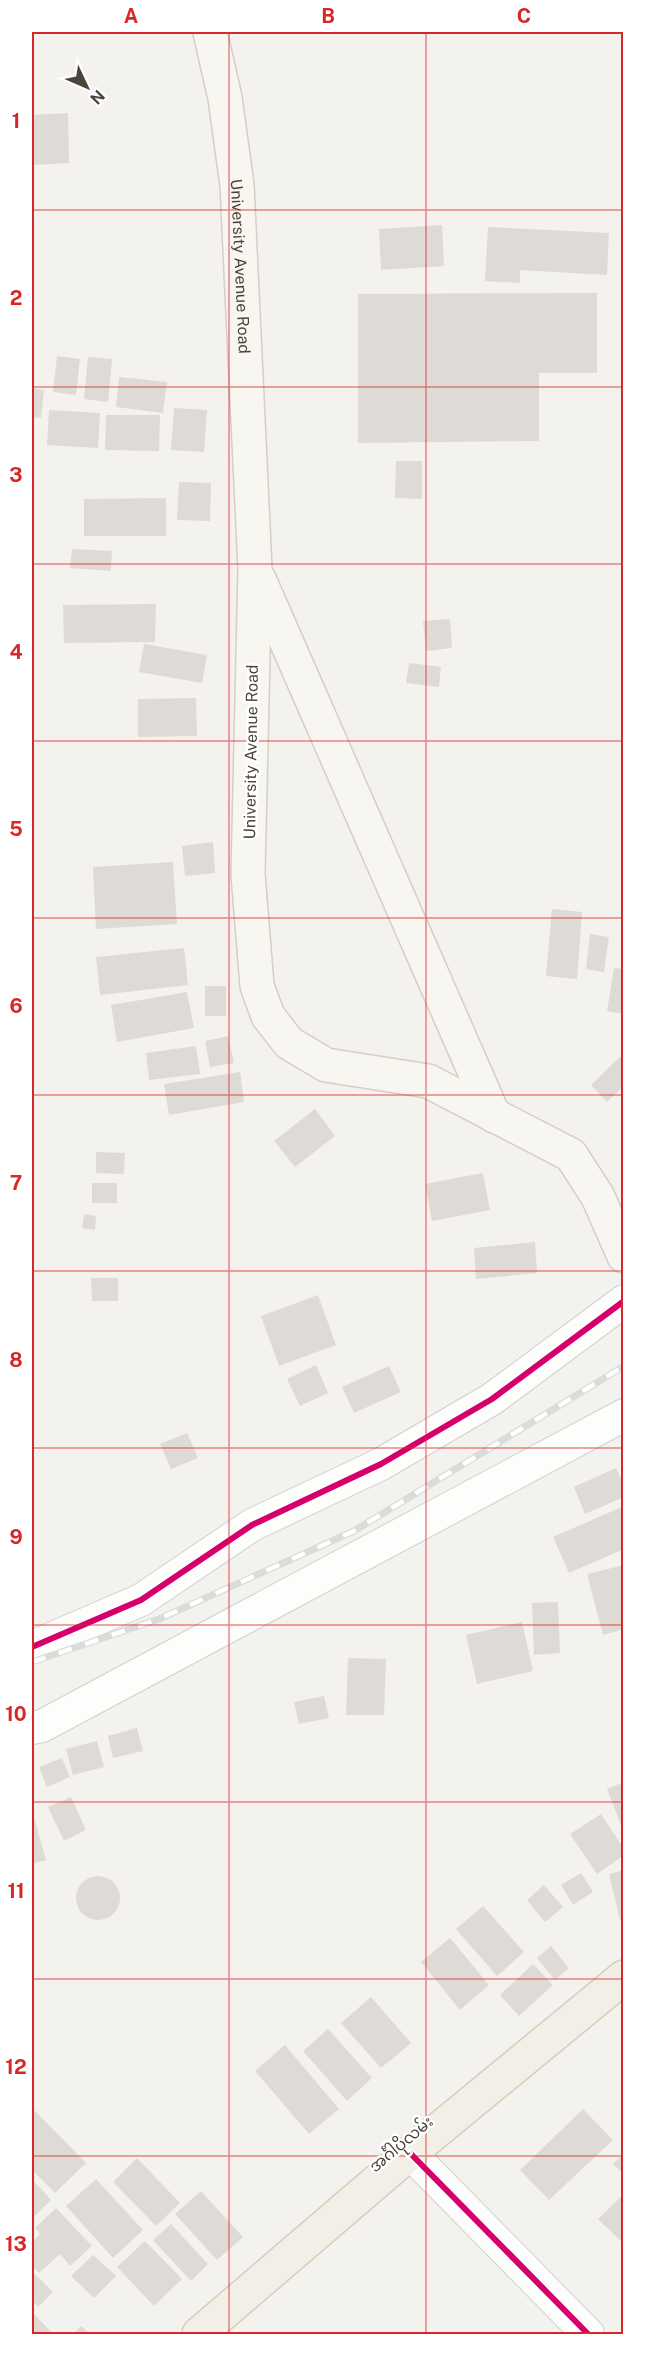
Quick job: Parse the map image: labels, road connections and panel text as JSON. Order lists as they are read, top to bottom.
{
  "streets": {
    "main road": ["University Avenue Road", "အင်္ဂါပိုလမ်း"]
  },
  "north": "bottom right",
  "grid": {
    "columns": ["A", "B", "C"],
    "rows": [
      "1",
      "2",
      "3",
      "4",
      "5",
      "6",
      "7",
      "8",
      "9",
      "10",
      "11",
      "12",
      "13"
    ]
  }
}
